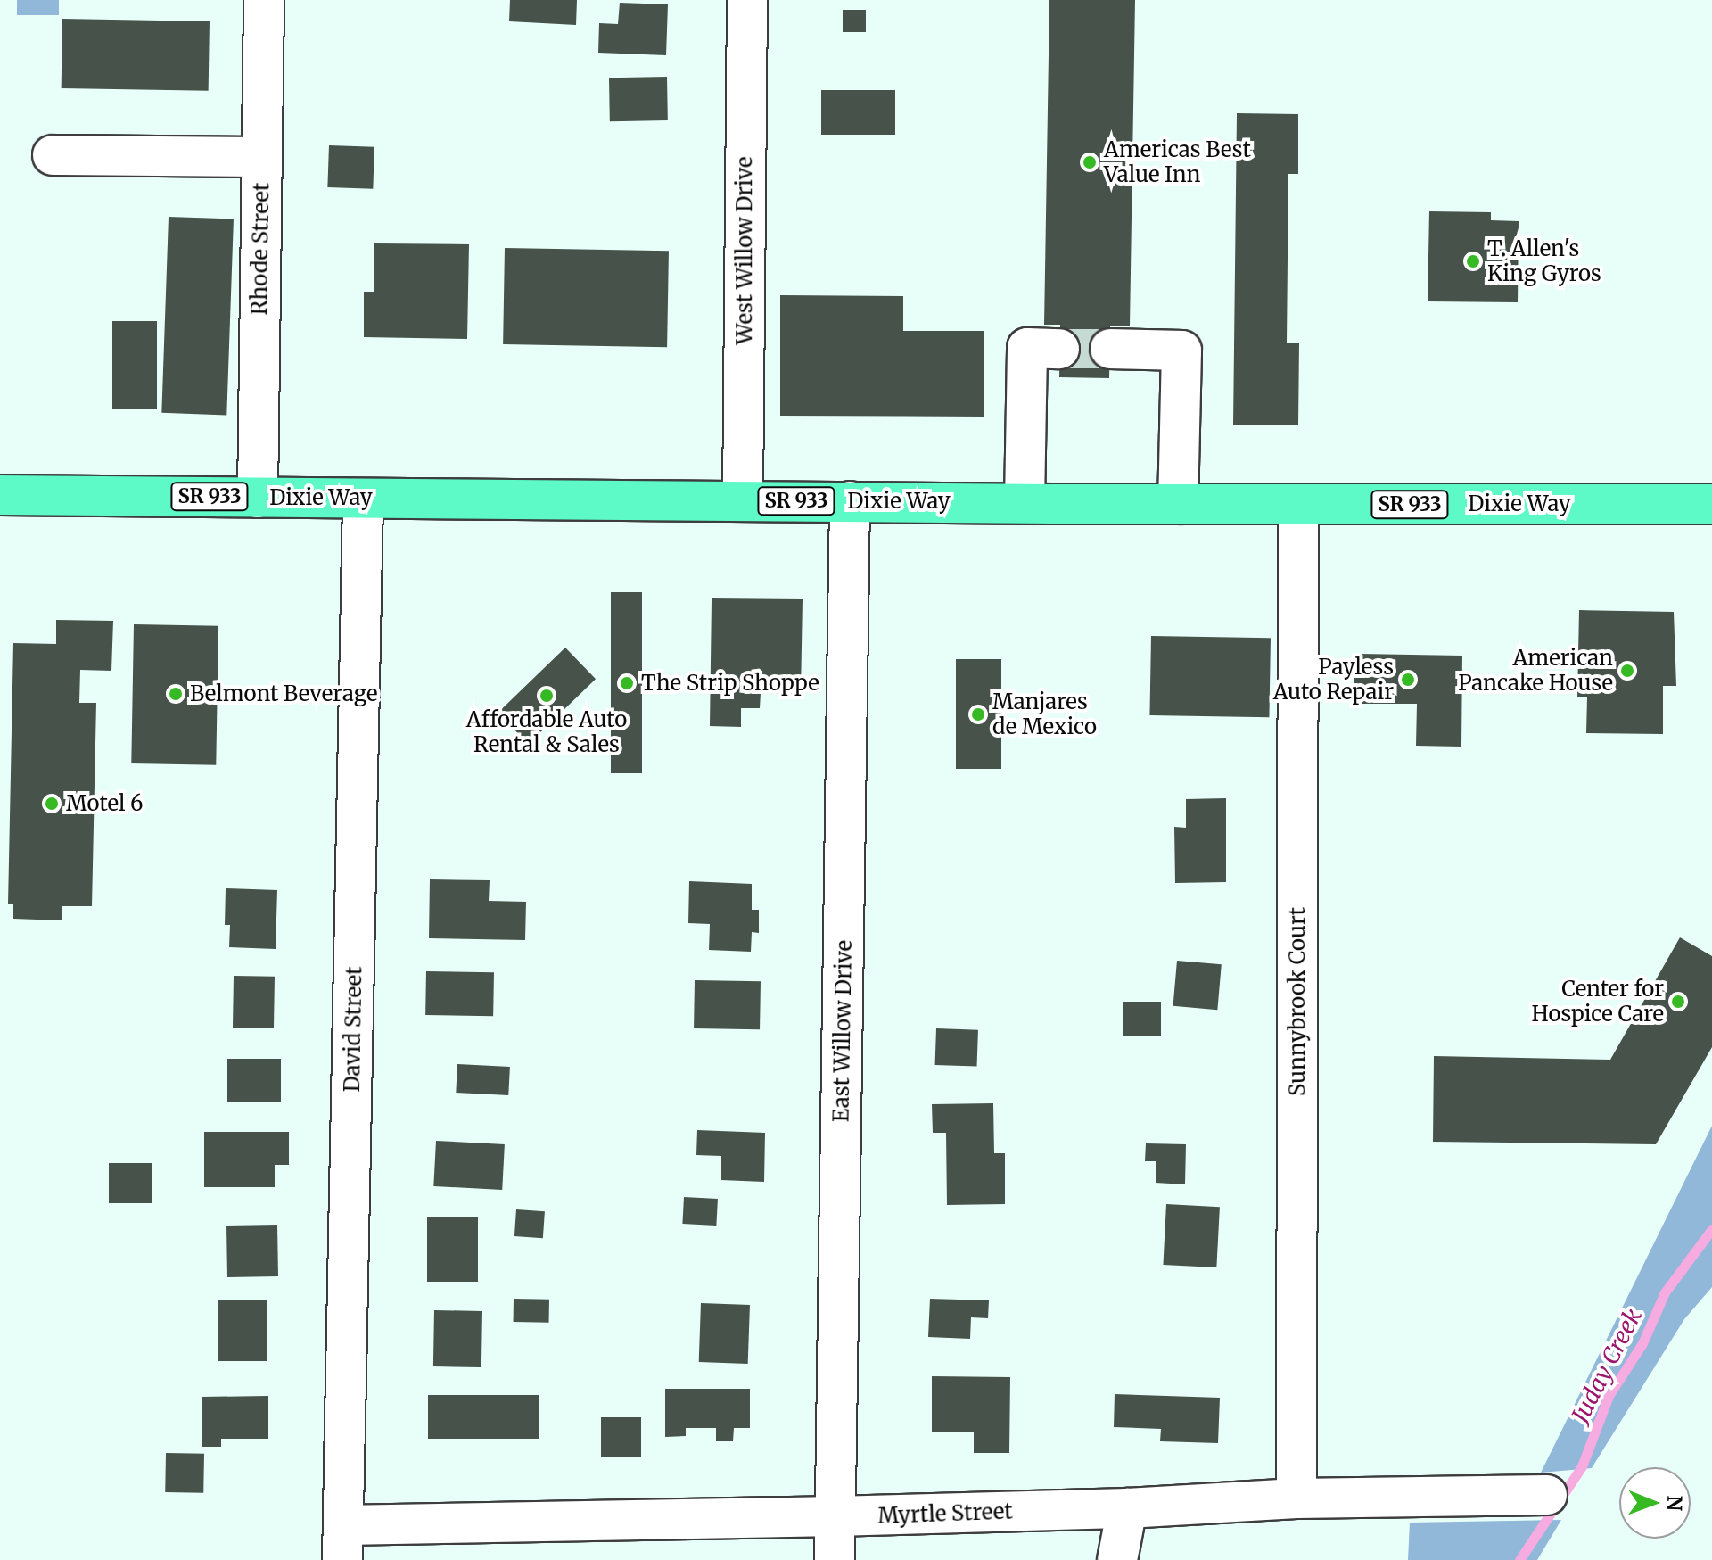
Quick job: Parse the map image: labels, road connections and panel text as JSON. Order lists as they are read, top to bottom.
{
  "streets": {
    "main road": ["SR 933", "Dixie Way"],
    "street": [
      "Rhode Street",
      "West Willow Drive",
      "Sunnybrook Court",
      "David Street",
      "East Willow Drive",
      "Myrtle Street"
    ]
  },
  "crossings": [
    ["Rhode Street", "Dixie Way"],
    ["West Willow Drive", "Dixie Way"],
    ["Dixie Way", "Sunnybrook Court"],
    ["Dixie Way", "David Street"],
    ["Dixie Way", "East Willow Drive"],
    ["Sunnybrook Court", "Myrtle Street"],
    ["David Street", "Myrtle Street"],
    ["East Willow Drive", "Myrtle Street"]
  ],
  "water": ["Juday Creek"],
  "places": [
    "Americas Best Value Inn",
    "T. Allen's King Gyros",
    "American Pancake House",
    "Payless Auto Repair",
    "The Strip Shoppe",
    "Belmont Beverage",
    "Affordable Auto Rental & Sales",
    "Manjares de Mexico",
    "Motel 6",
    "Center for Hospice Care"
  ],
  "north": "right"
}
